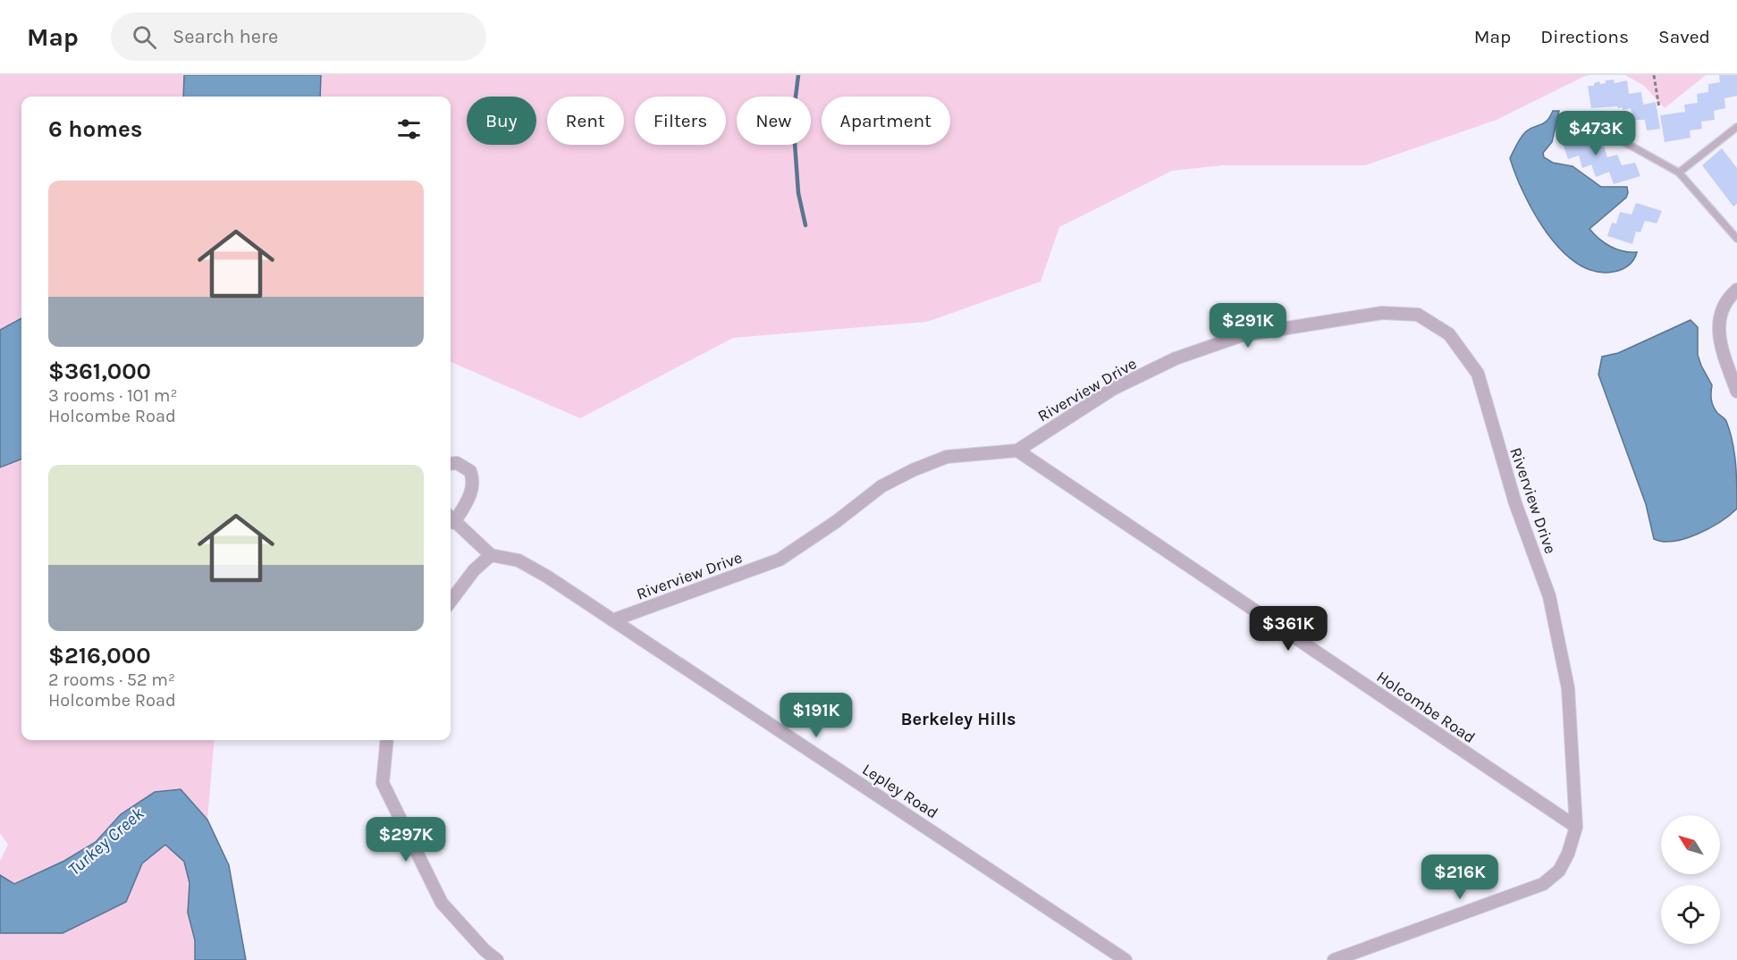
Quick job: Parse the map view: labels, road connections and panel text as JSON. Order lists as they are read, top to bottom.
{
  "streets": {
    "street": ["Riverview Drive", "Holcombe Road", "Lepley Road"]
  },
  "crossings": [
    ["Riverview Drive", "Holcombe Road"],
    ["Riverview Drive", "Lepley Road"]
  ],
  "districts": ["Berkeley Hills"],
  "water": ["Turkey Creek"],
  "north": "top left",
  "page": {
    "header": "Map",
    "search": "Search here",
    "nav": ["Map", "Directions", "Saved"],
    "chip": [
      "Buy",
      "Rent",
      "Filters",
      "New",
      "Apartment"
    ],
    "heading": "6 homes",
    "price": [
      "$473K",
      "$291K",
      "$361K",
      "$191K",
      "$297K",
      "$216K"
    ],
    "list": [
      {
        "name": "$361,000",
        "note": "3 rooms · 101 m² · Holcombe Road"
      },
      {
        "name": "$216,000",
        "note": "2 rooms · 52 m² · Holcombe Road"
      }
    ]
  }
}
